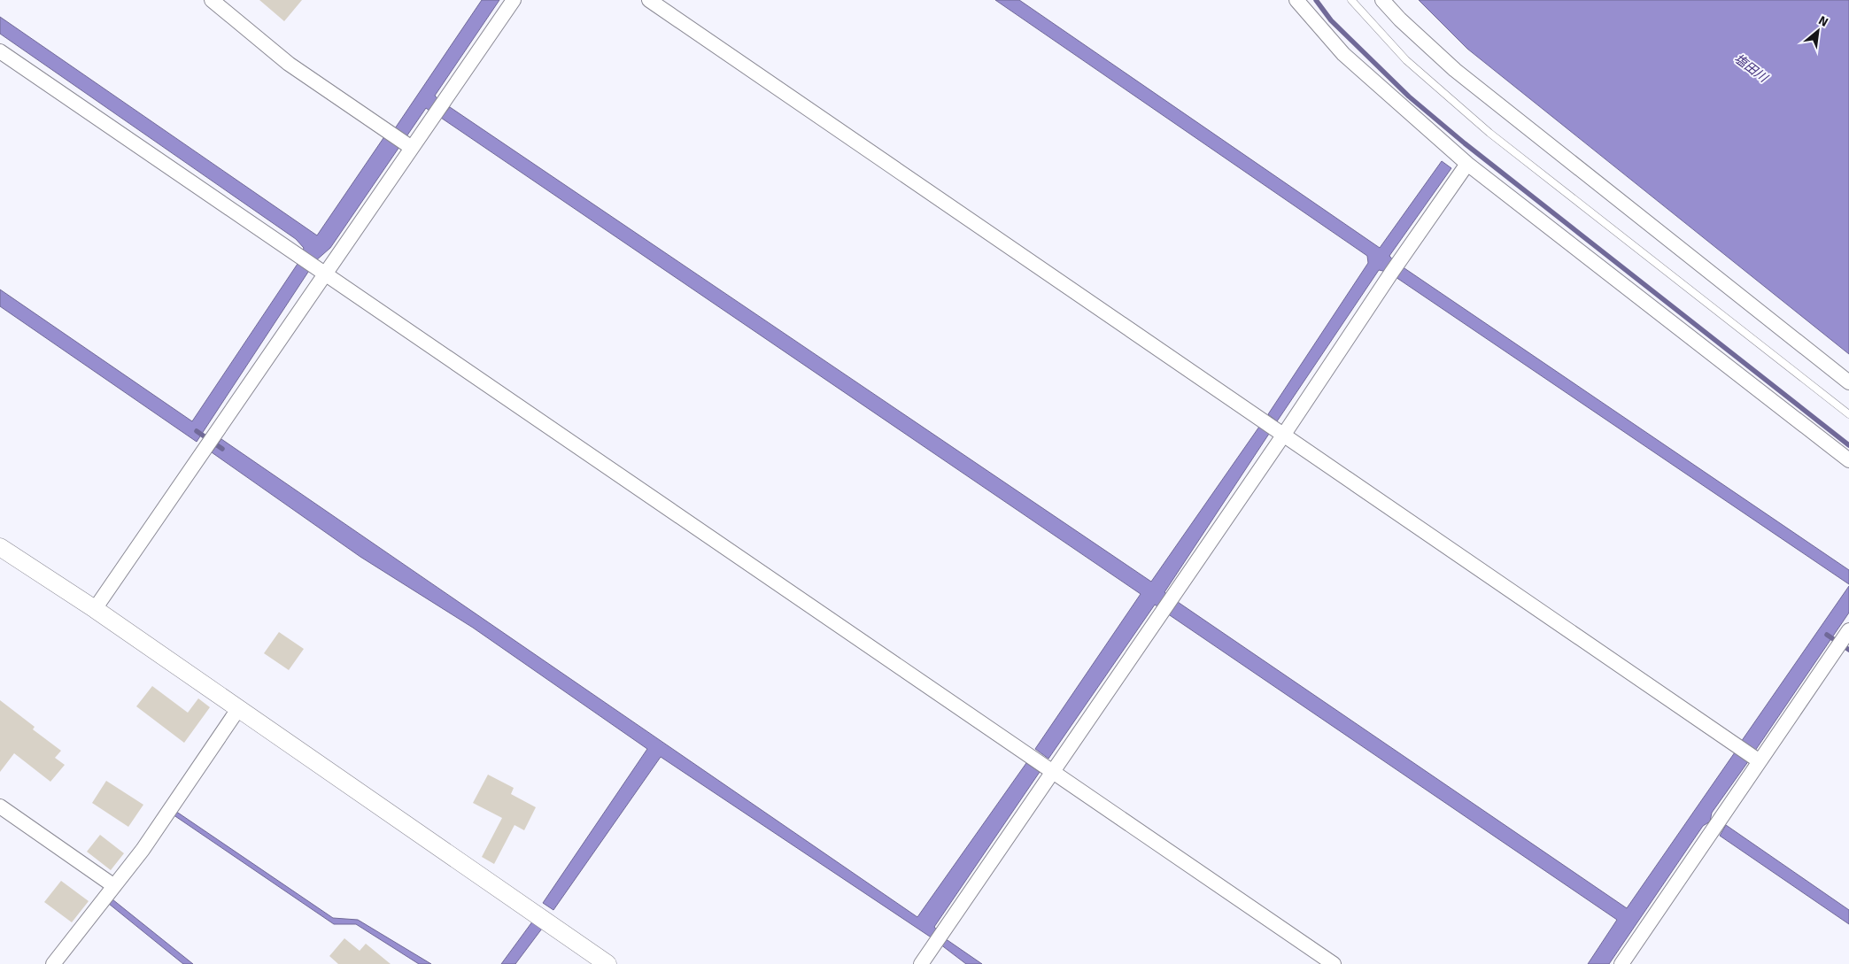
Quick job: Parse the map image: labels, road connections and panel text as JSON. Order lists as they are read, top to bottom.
{
  "water": ["塩田川"],
  "north": "top right"
}
